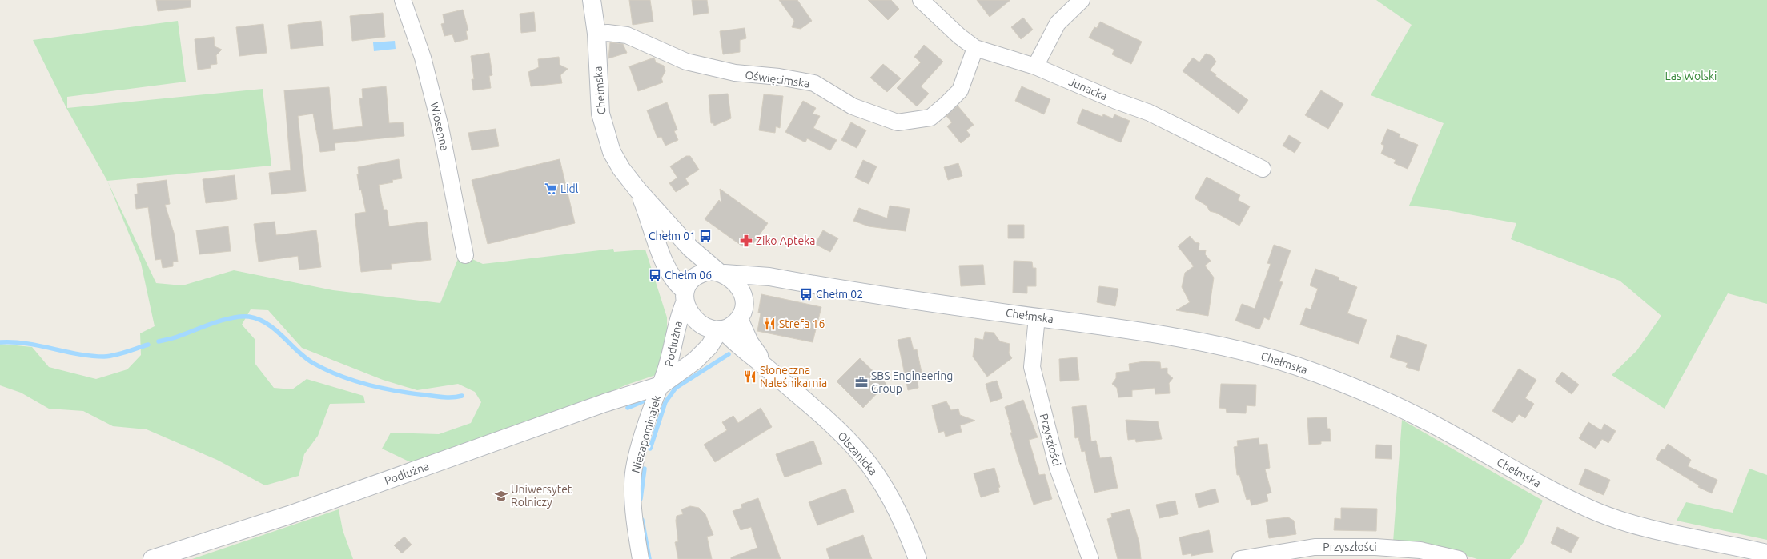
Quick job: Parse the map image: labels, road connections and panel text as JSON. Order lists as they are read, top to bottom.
{
  "streets": {
    "street": [
      "Oświęcimska",
      "Junacka",
      "Chełmska",
      "Wiosenna",
      "Podłużna",
      "Niezapominajek",
      "Przyszłości",
      "Olszanicka"
    ]
  },
  "crossings": [
    ["Oświęcimska", "Junacka"],
    ["Oświęcimska", "Chełmska"],
    ["Chełmska", "Podłużna"],
    ["Chełmska", "Przyszłości"],
    ["Chełmska", "Olszanicka"],
    ["Podłużna", "Niezapominajek"],
    ["Podłużna", "Olszanicka"]
  ],
  "parks": ["Las Wolski"],
  "places": {
    "supermarket": ["Lidl"],
    "bus stop": ["Chełm 01", "Chełm 06", "Chełm 02"],
    "pharmacy": ["Ziko Apteka"],
    "restaurant": ["Strefa 16", "Słoneczna Naleśnikarnia"],
    "office": ["SBS Engineering Group"],
    "school or university": ["Uniwersytet Rolniczy"]
  }
}
